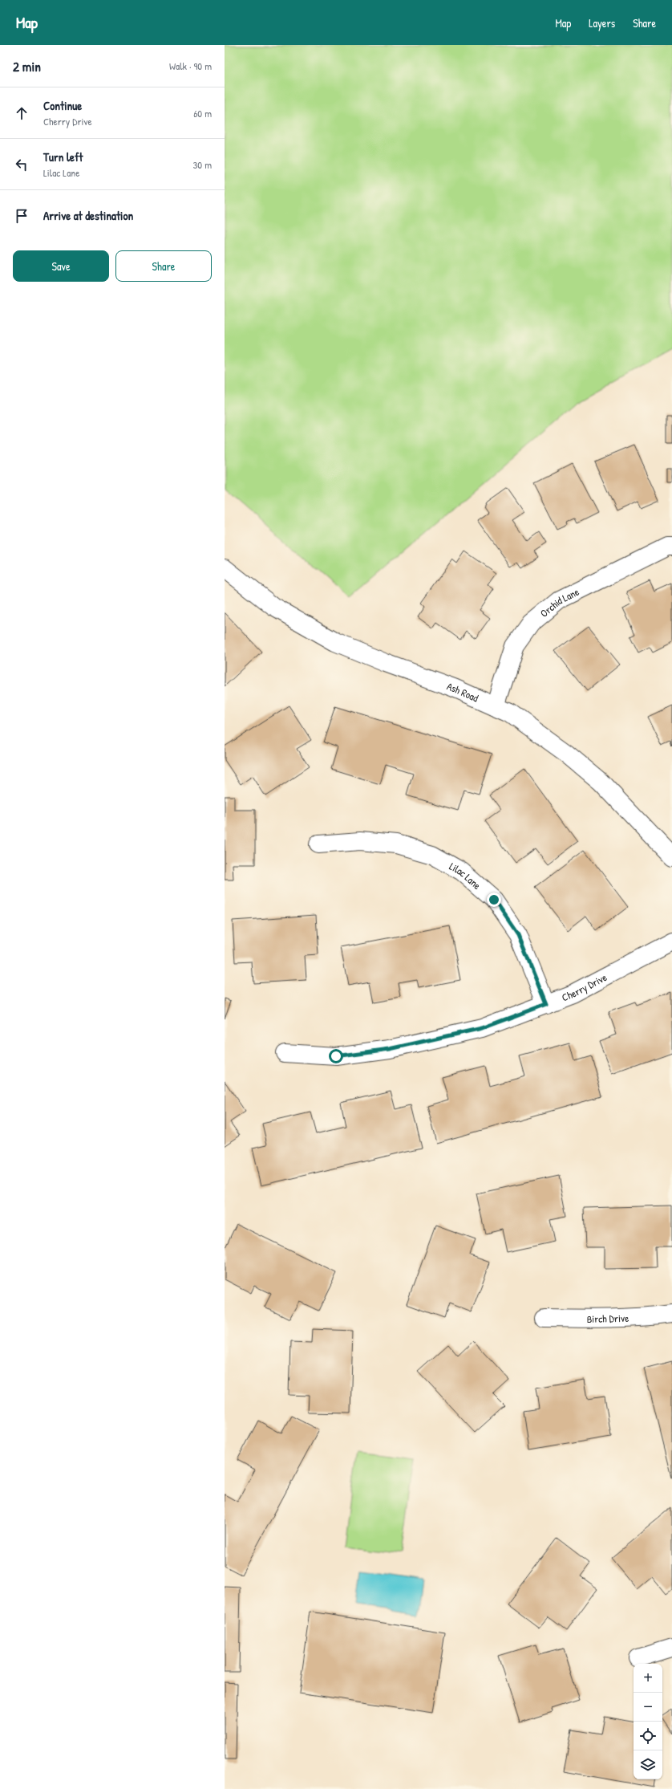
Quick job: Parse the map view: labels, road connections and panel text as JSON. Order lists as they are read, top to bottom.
{
  "streets": {
    "street": [
      "Orchid Lane",
      "Ash Road",
      "Lilac Lane",
      "Cherry Drive",
      "Birch Drive"
    ]
  },
  "crossings": [
    ["Orchid Lane", "Ash Road"],
    ["Lilac Lane", "Cherry Drive"]
  ],
  "page": {
    "header": "Map",
    "nav": ["Map", "Layers", "Share"],
    "heading": ["2 min", "Walk · 90 m"],
    "list": [
      ["Continue", "Cherry Drive", "60 m"],
      ["Turn left", "Lilac Lane", "30 m"],
      "Arrive at destination"
    ],
    "buttons": ["Save", "Share"],
    "map_buttons": ["+", "−"]
  }
}
